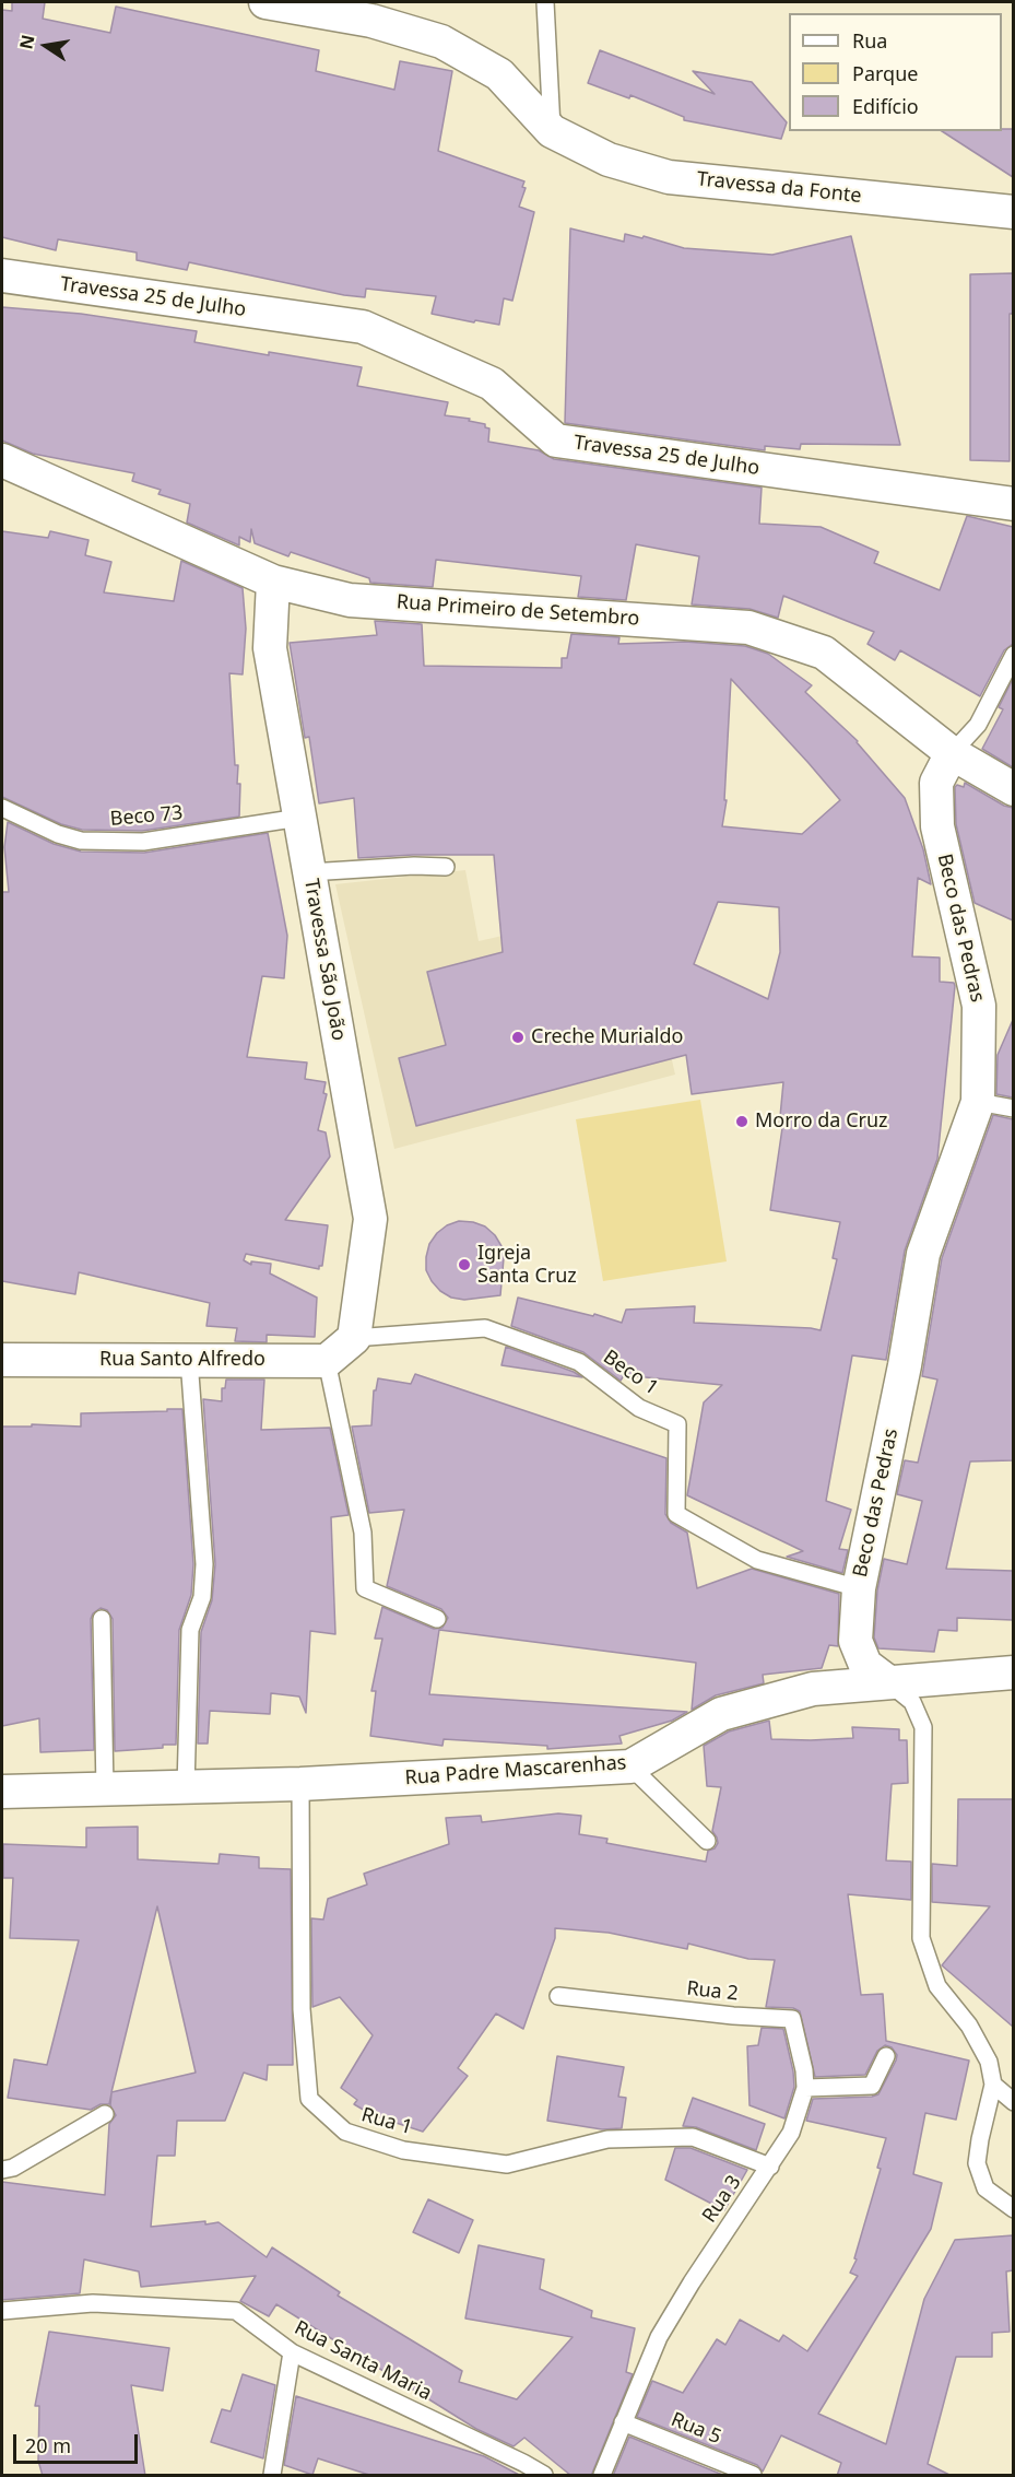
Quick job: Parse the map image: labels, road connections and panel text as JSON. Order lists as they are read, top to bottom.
{
  "streets": {
    "street": [
      "Travessa da Fonte",
      "Travessa 25 de Julho",
      "Rua Primeiro de Setembro",
      "Beco das Pedras",
      "Travessa São João",
      "Rua Santo Alfredo",
      "Rua Padre Mascarenhas"
    ],
    "lane": [
      "Beco 73",
      "Beco 1",
      "Rua 2",
      "Rua 1",
      "Rua 3",
      "Rua Santa Maria",
      "Rua 5"
    ]
  },
  "crossings": [
    ["Rua Primeiro de Setembro", "Beco das Pedras"],
    ["Rua Primeiro de Setembro", "Travessa São João"],
    ["Beco 73", "Travessa São João"],
    ["Beco das Pedras", "Beco 1"],
    ["Beco das Pedras", "Rua Padre Mascarenhas"],
    ["Travessa São João", "Beco 1"],
    ["Rua Padre Mascarenhas", "Rua 1"],
    ["Rua 2", "Rua 3"],
    ["Rua 1", "Rua 3"],
    ["Rua 3", "Rua 5"]
  ],
  "places": ["Creche Murialdo", "Morro da Cruz", "Igreja Santa Cruz"],
  "legend": ["Rua", "Parque", "Edifício"],
  "scale_bar": "20 m",
  "north": "left"
}
